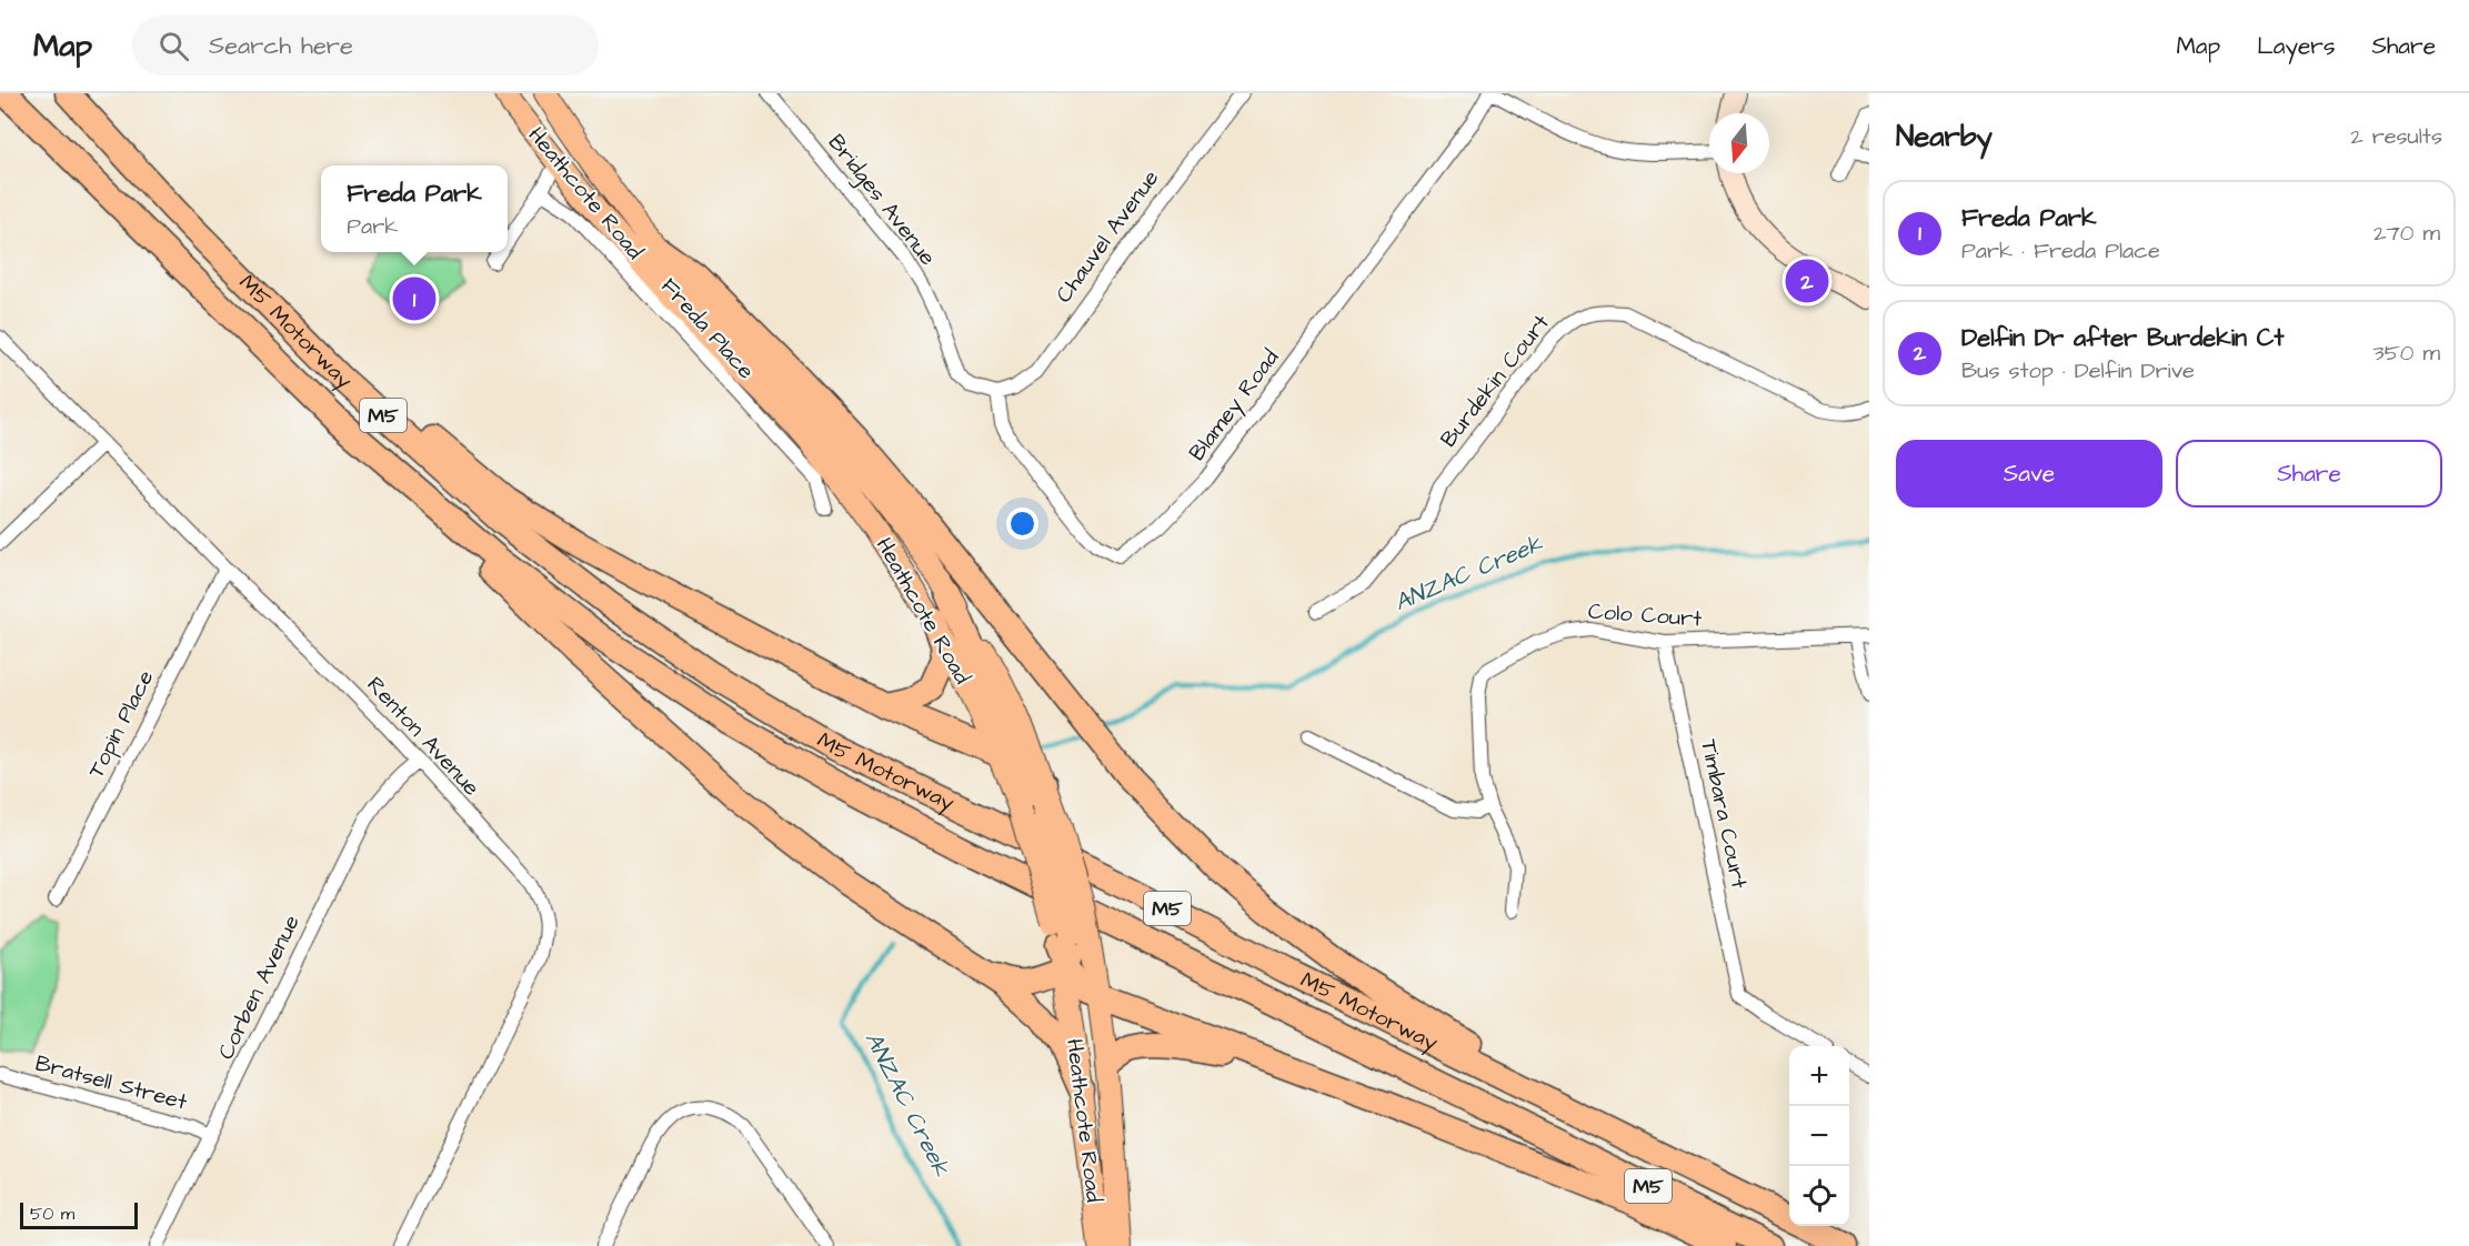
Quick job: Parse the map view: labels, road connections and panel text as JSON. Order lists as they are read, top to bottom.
{
  "streets": {
    "highway": ["M5 Motorway", "M5"],
    "main road": ["Heathcote Road"],
    "street": [
      "Bridges Avenue",
      "Chauvel Avenue",
      "Freda Place",
      "Burdekin Court",
      "Blamey Road",
      "Colo Court",
      "Topin Place",
      "Renton Avenue",
      "Timbara Court",
      "Corben Avenue",
      "Bratsell Street"
    ]
  },
  "crossings": [
    ["Bridges Avenue", "Chauvel Avenue"],
    ["Bridges Avenue", "Blamey Road"],
    ["Chauvel Avenue", "Blamey Road"],
    ["Colo Court", "Timbara Court"],
    ["Topin Place", "Renton Avenue"],
    ["Renton Avenue", "Corben Avenue"],
    ["Corben Avenue", "Bratsell Street"]
  ],
  "water": ["ANZAC Creek"],
  "scale_bar": "50 m",
  "north": "bottom",
  "page": {
    "header": "Map",
    "search": "Search here",
    "nav": ["Map", "Layers", "Share"],
    "heading": ["Nearby", "2 results"],
    "popup": ["Freda Park", "Park"],
    "list": [
      {
        "mark": "1",
        "name": "Freda Park",
        "note": "Park · Freda Place",
        "value": "270 m"
      },
      {
        "mark": "2",
        "name": "Delfin Dr after Burdekin Ct",
        "note": "Bus stop · Delfin Drive",
        "value": "350 m"
      }
    ],
    "pins": ["2", "1"],
    "buttons": ["Save", "Share"],
    "map_buttons": ["+", "−"],
    "scale": "50 m"
  }
}
